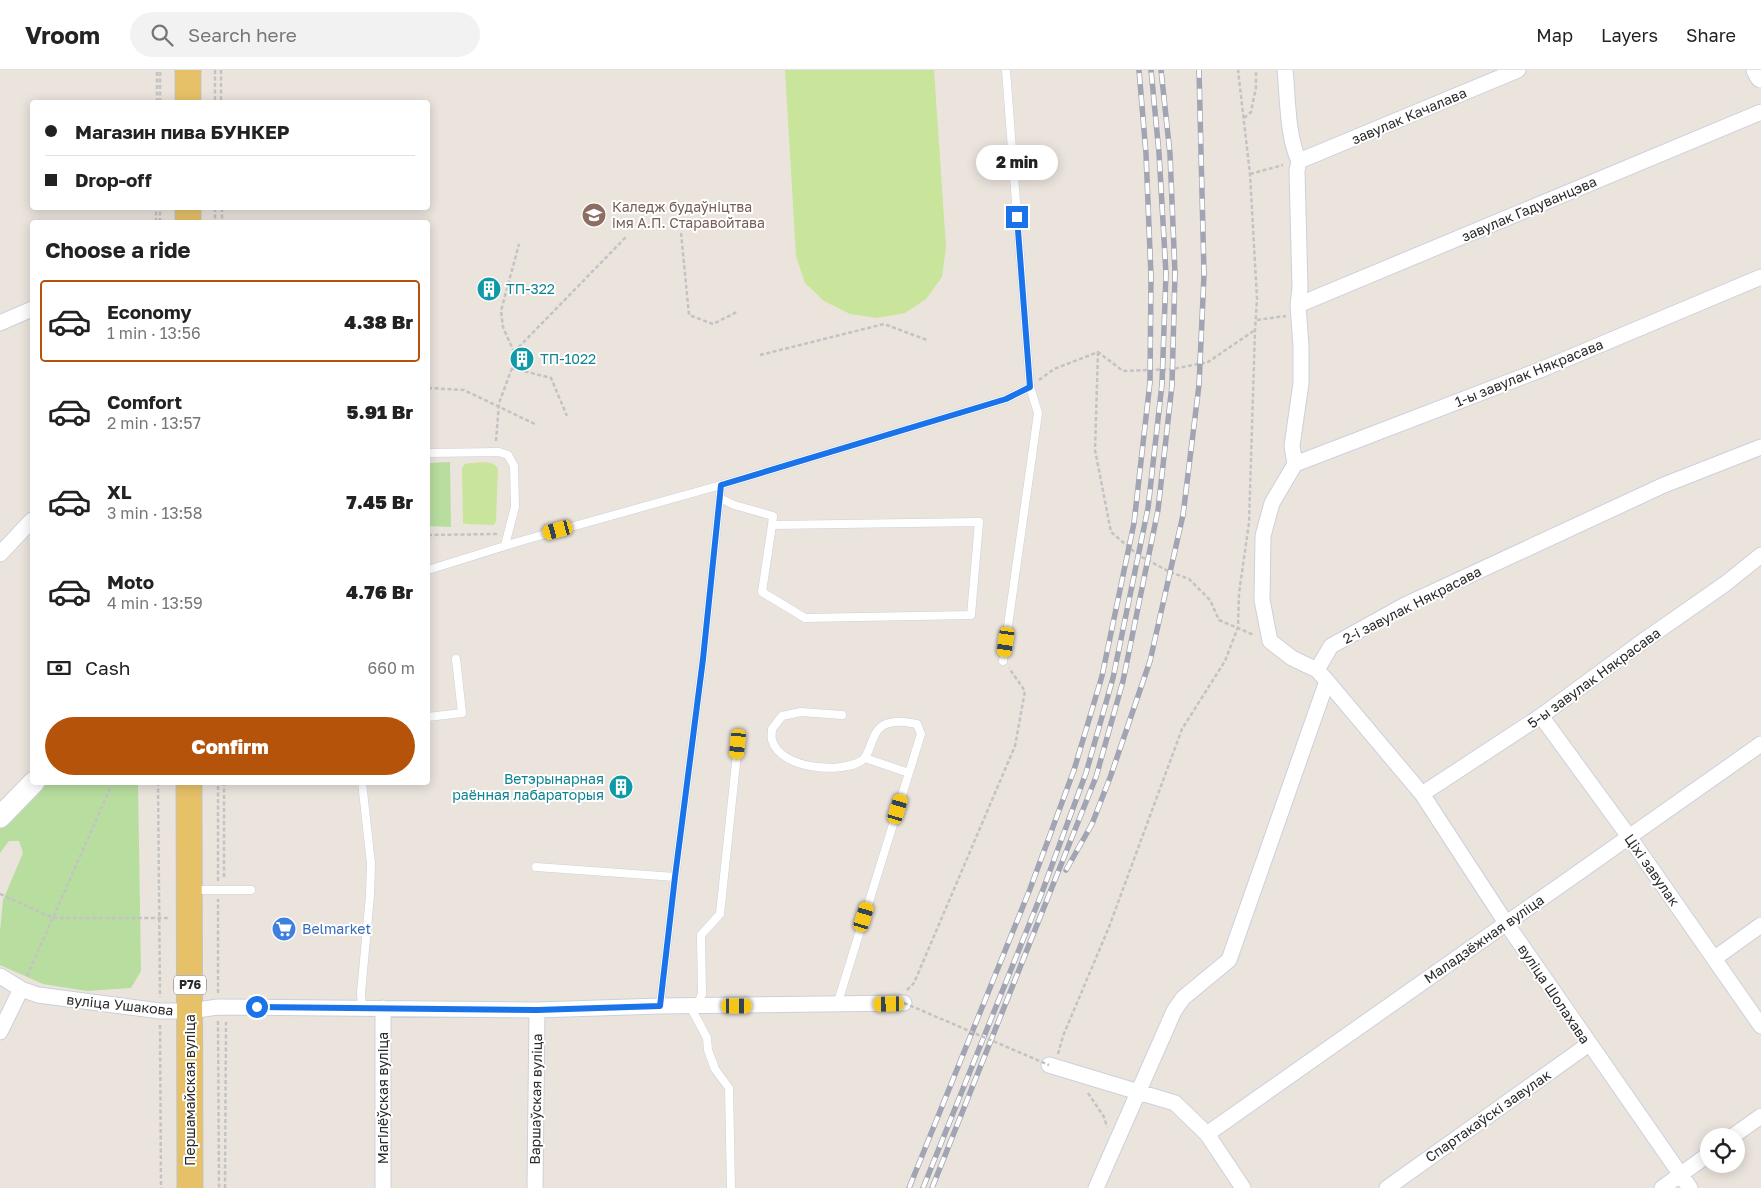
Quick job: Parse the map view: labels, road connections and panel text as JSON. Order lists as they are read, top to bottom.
{
  "streets": {
    "main road": ["Р76", "Першамайская вуліца"],
    "street": [
      "завулак Качалава",
      "завулак Гадуванцэва",
      "1-ы завулак Някрасава",
      "2-і завулак Някрасава",
      "5-ы завулак Някрасава",
      "Ціхі завулак",
      "Маладзёжная вуліца",
      "вуліца Шолахава",
      "вуліца Ушакова",
      "Магілёўская вуліца",
      "Варшаўская вуліца",
      "Спартакаўскі завулак"
    ]
  },
  "crossings": [
    ["2-і завулак Някрасава", "вуліца Шолахава"],
    ["5-ы завулак Някрасава", "Ціхі завулак"],
    ["5-ы завулак Някрасава", "вуліца Шолахава"],
    ["Ціхі завулак", "Маладзёжная вуліца"],
    ["Маладзёжная вуліца", "вуліца Шолахава"],
    ["вуліца Шолахава", "Спартакаўскі завулак"],
    ["вуліца Ушакова", "Першамайская вуліца"],
    ["вуліца Ушакова", "Магілёўская вуліца"],
    ["вуліца Ушакова", "Варшаўская вуліца"]
  ],
  "places": {
    "school or university": ["Каледж будаўніцтва імя А.П. Старавойтава"],
    "building": ["ТП-322", "ТП-1022", "Ветэрынарная раённая лабараторыя"],
    "supermarket": ["Belmarket"]
  },
  "page": {
    "header": "Vroom",
    "search": "Search here",
    "nav": ["Map", "Layers", "Share"],
    "banner": ["Магазин пива БУНКЕР", "Drop-off"],
    "bubble": "2 min",
    "heading": "Choose a ride",
    "list": [
      {
        "name": "Economy",
        "note": "1 min · 13:56",
        "value": "4.38 Br"
      },
      {
        "name": "Comfort",
        "note": "2 min · 13:57",
        "value": "5.91 Br"
      },
      {
        "name": "XL",
        "note": "3 min · 13:58",
        "value": "7.45 Br"
      },
      {
        "name": "Moto",
        "note": "4 min · 13:59",
        "value": "4.76 Br"
      }
    ],
    "pay": ["Cash", "660 m"],
    "buttons": "Confirm"
  }
}
